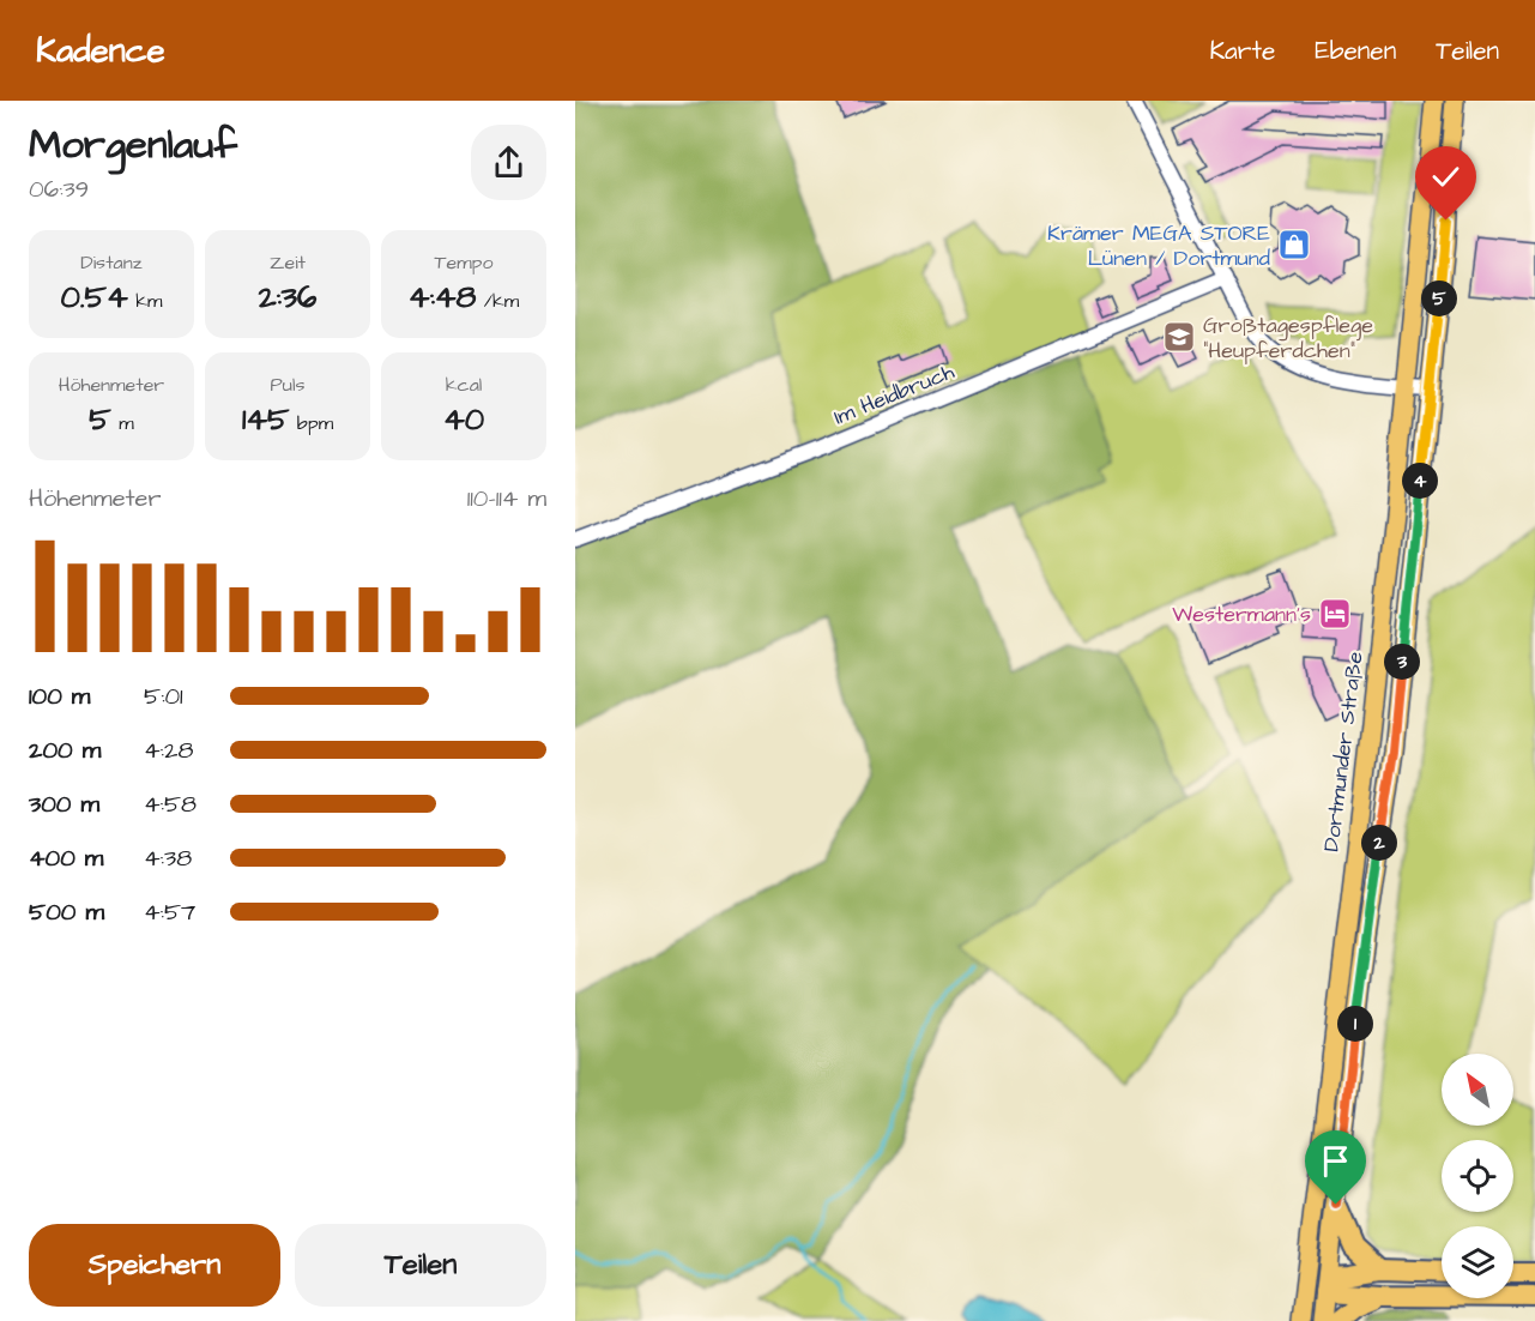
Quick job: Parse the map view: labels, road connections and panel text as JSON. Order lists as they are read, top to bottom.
{
  "streets": {
    "main road": ["Dortmunder Straße"],
    "street": ["Im Heidbruch"]
  },
  "places": {
    "shop": ["Krämer MEGA STORE Lünen / Dortmund"],
    "school or university": ["Großtagespflege \"Heupferdchen\""],
    "hotel": ["Westermann's"]
  },
  "north": "top left",
  "page": {
    "header": "Kadence",
    "nav": ["Karte", "Ebenen", "Teilen"],
    "heading": ["Morgenlauf", "06:39"],
    "stats": [
      ["Distanz", "0.54 km"],
      ["Zeit", "2:36"],
      ["Tempo", "4:48 /km"],
      ["Höhenmeter", "5 m"],
      ["Puls", "145 bpm"],
      ["kcal", "40"]
    ],
    "pins": [
      "5",
      "4",
      "3",
      "2",
      "1"
    ],
    "chart": ["Höhenmeter", "110–114 m"],
    "list": [
      {
        "name": "100 m",
        "note": "5:01"
      },
      {
        "name": "200 m",
        "note": "4:28"
      },
      {
        "name": "300 m",
        "note": "4:58"
      },
      {
        "name": "400 m",
        "note": "4:38"
      },
      {
        "name": "500 m",
        "note": "4:57"
      }
    ],
    "buttons": ["Speichern", "Teilen"]
  }
}
